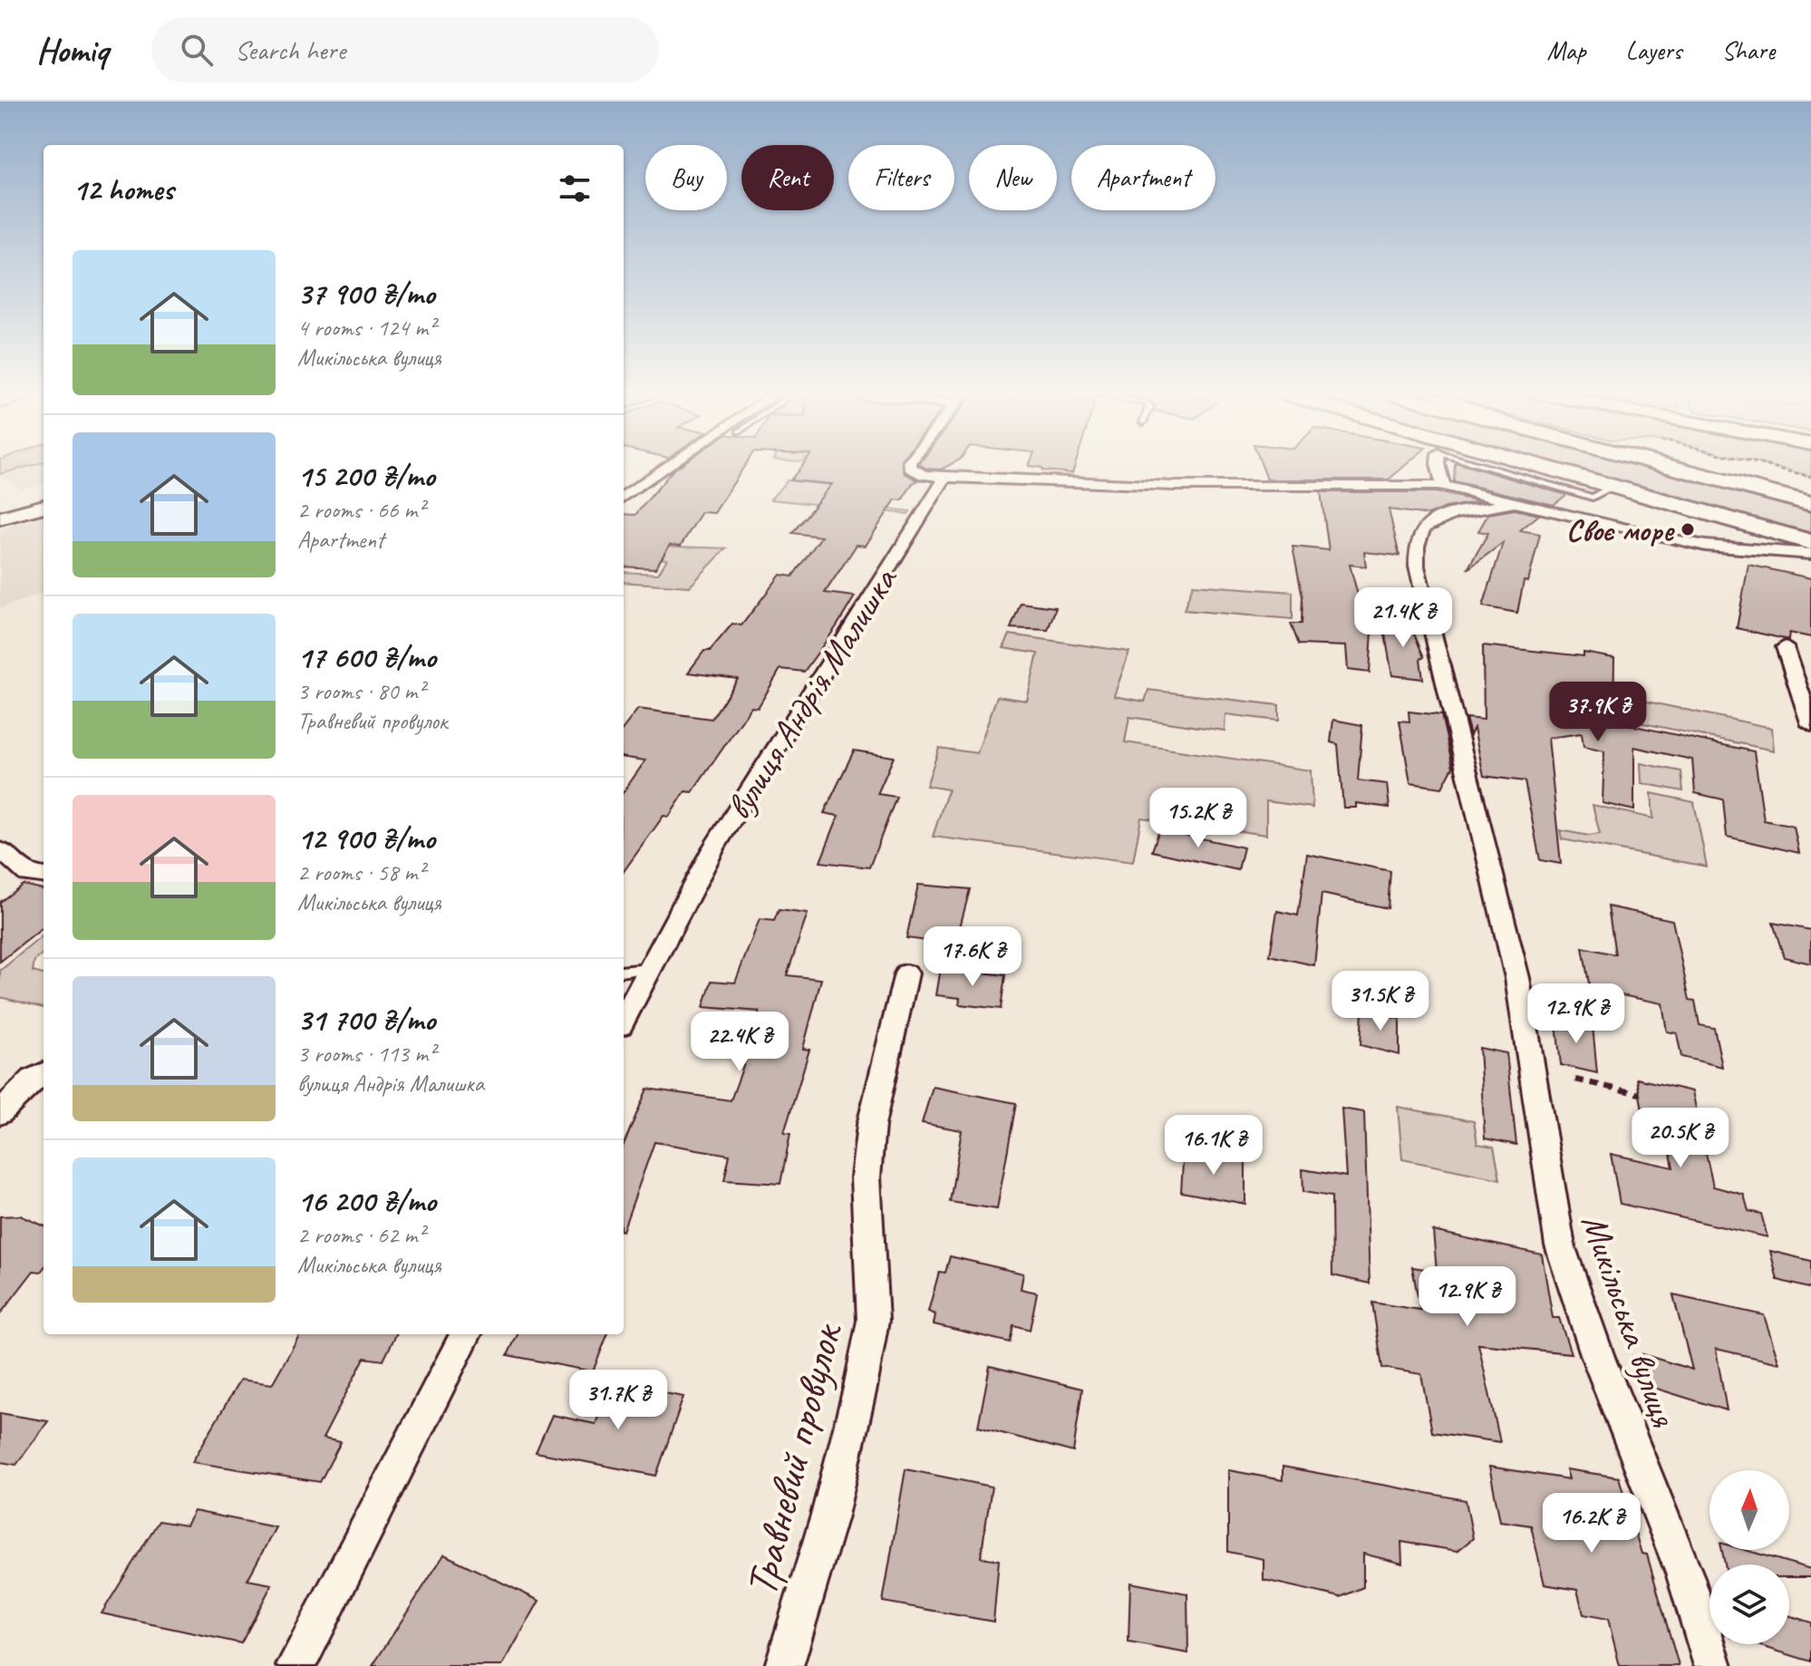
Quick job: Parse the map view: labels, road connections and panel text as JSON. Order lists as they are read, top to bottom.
{
  "streets": {
    "street": ["вулиця Андрія Малишка", "Микільська вулиця", "Травневий провулок"]
  },
  "crossings": [
    ["вулиця Андрія Малишка", "Микільська вулиця"]
  ],
  "places": ["Своє море"],
  "north": "top",
  "page": {
    "header": "Homiq",
    "search": "Search here",
    "nav": ["Map", "Layers", "Share"],
    "chip": [
      "Buy",
      "Rent",
      "Filters",
      "New",
      "Apartment"
    ],
    "heading": "12 homes",
    "list": [
      {
        "name": "37 900 ₴/mo",
        "note": "4 rooms · 124 m² · Микільська вулиця"
      },
      {
        "name": "15 200 ₴/mo",
        "note": "2 rooms · 66 m² · Apartment"
      },
      {
        "name": "17 600 ₴/mo",
        "note": "3 rooms · 80 m² · Травневий провулок"
      },
      {
        "name": "12 900 ₴/mo",
        "note": "2 rooms · 58 m² · Микільська вулиця"
      },
      {
        "name": "31 700 ₴/mo",
        "note": "3 rooms · 113 m² · вулиця Андрія Малишка"
      },
      {
        "name": "16 200 ₴/mo",
        "note": "2 rooms · 62 m² · Микільська вулиця"
      }
    ],
    "price": [
      "21.4K ₴",
      "37.9K ₴",
      "15.2K ₴",
      "17.6K ₴",
      "31.5K ₴",
      "12.9K ₴",
      "22.4K ₴",
      "20.5K ₴",
      "16.1K ₴",
      "12.9K ₴",
      "31.7K ₴",
      "16.2K ₴"
    ]
  }
}
